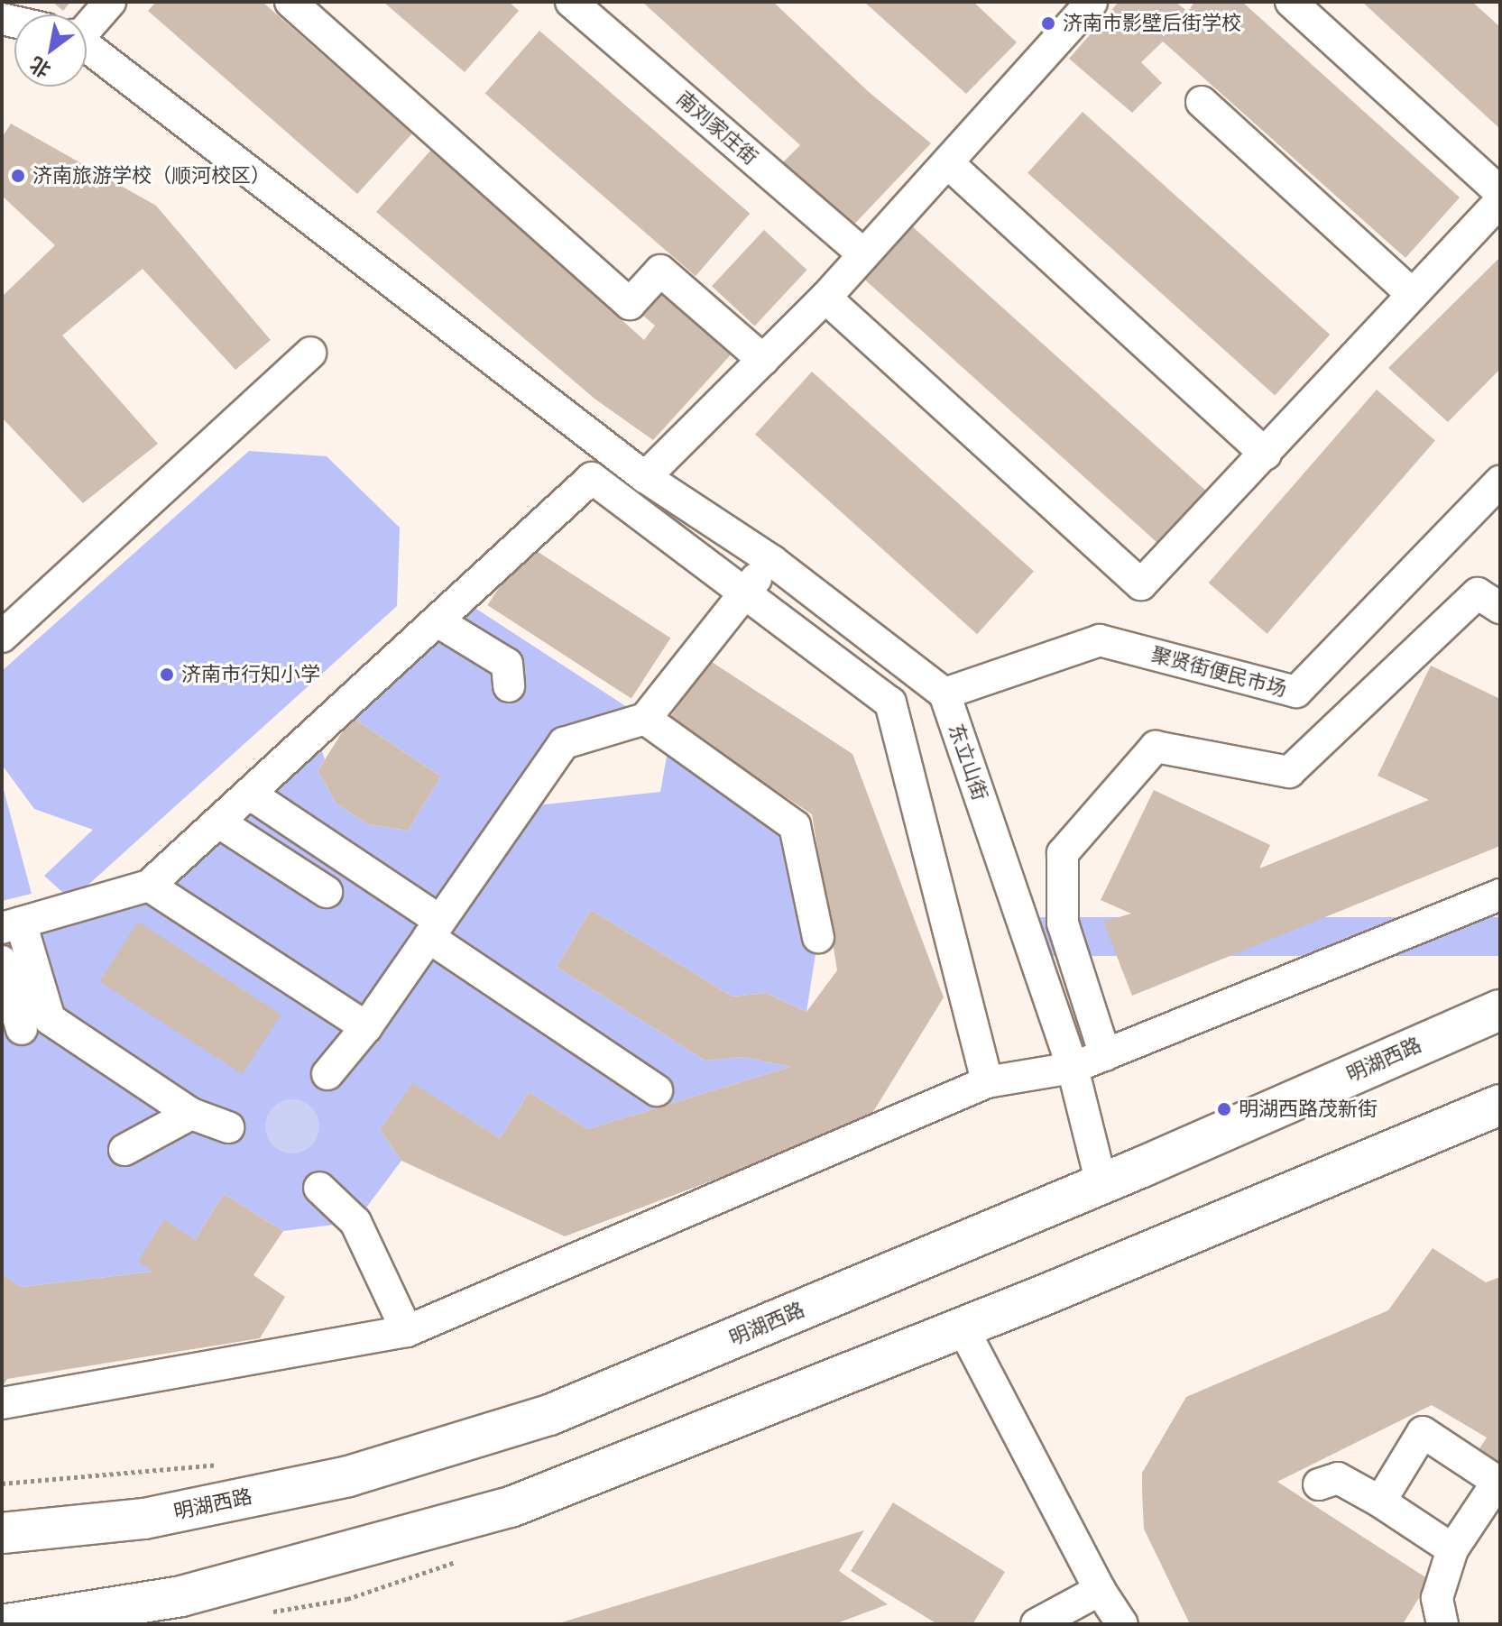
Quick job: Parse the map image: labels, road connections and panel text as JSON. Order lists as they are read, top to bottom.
{
  "streets": {
    "main road": ["明湖西路"],
    "street": ["南刘家庄街", "聚贤街便民市场", "东立山街"]
  },
  "crossings": [
    ["聚贤街便民市场", "东立山街"],
    ["东立山街", "明湖西路"]
  ],
  "places": [
    "济南市影壁后街学校",
    "济南旅游学校（顺河校区）",
    "济南市行知小学",
    "明湖西路茂新街"
  ],
  "north": "bottom left"
}
